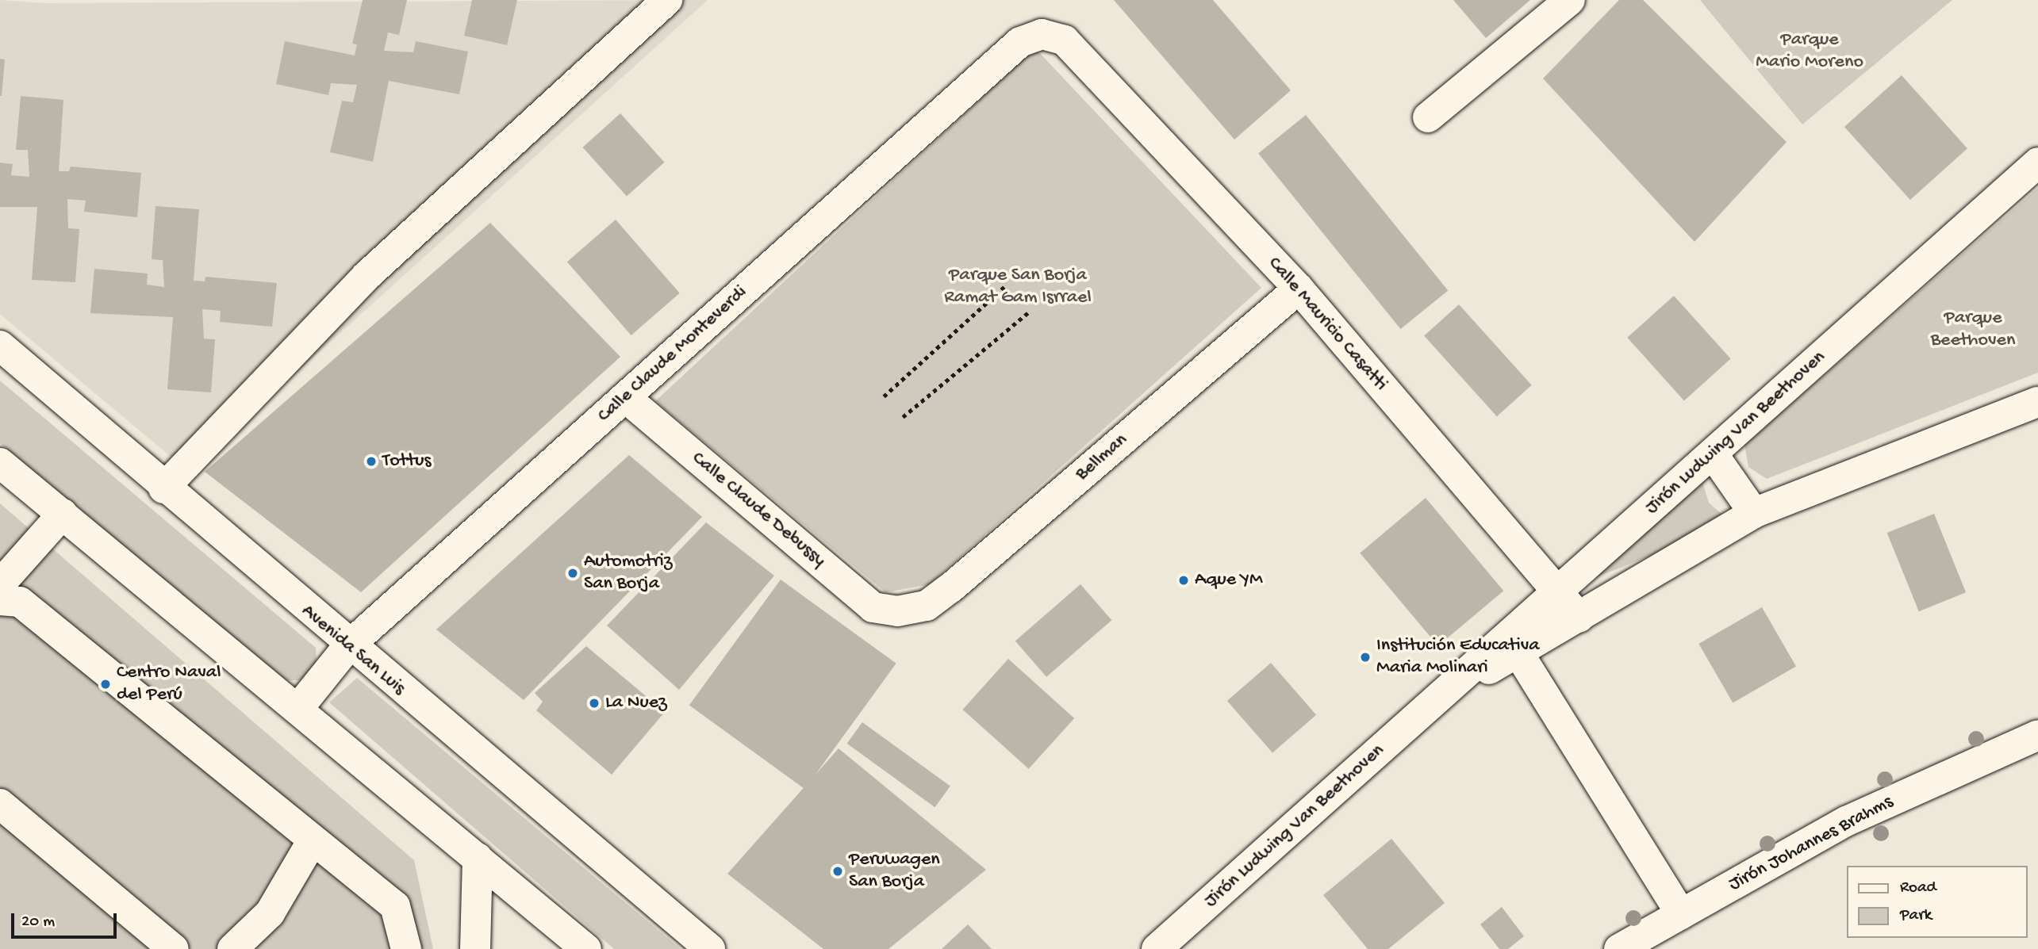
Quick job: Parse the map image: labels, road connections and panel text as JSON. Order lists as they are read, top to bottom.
{
  "streets": {
    "street": [
      "Calle Mauricio Casatti",
      "Calle Claude Monteverdi",
      "Jirón Ludwing Van Beethoven",
      "Bellman",
      "Calle Claude Debussy",
      "Avenida San Luis",
      "Jirón Johannes Brahms"
    ]
  },
  "crossings": [
    ["Calle Mauricio Casatti", "Calle Claude Monteverdi"],
    ["Calle Mauricio Casatti", "Jirón Ludwing Van Beethoven"],
    ["Calle Mauricio Casatti", "Bellman"],
    ["Calle Claude Monteverdi", "Calle Claude Debussy"],
    ["Calle Claude Monteverdi", "Avenida San Luis"],
    ["Bellman", "Calle Claude Debussy"]
  ],
  "parks": ["Parque Mario Moreno", "Parque San Borja Ramat Gam Isrrael", "Parque Beethoven"],
  "places": [
    "Tottus",
    "Automotriz San Borja",
    "Aque YM",
    "Institución Educativa Maria Molinari",
    "Centro Naval del Perú",
    "La Nuez",
    "Peruwagen San Borja"
  ],
  "legend": ["Road", "Park"],
  "scale_bar": "20 m"
}
